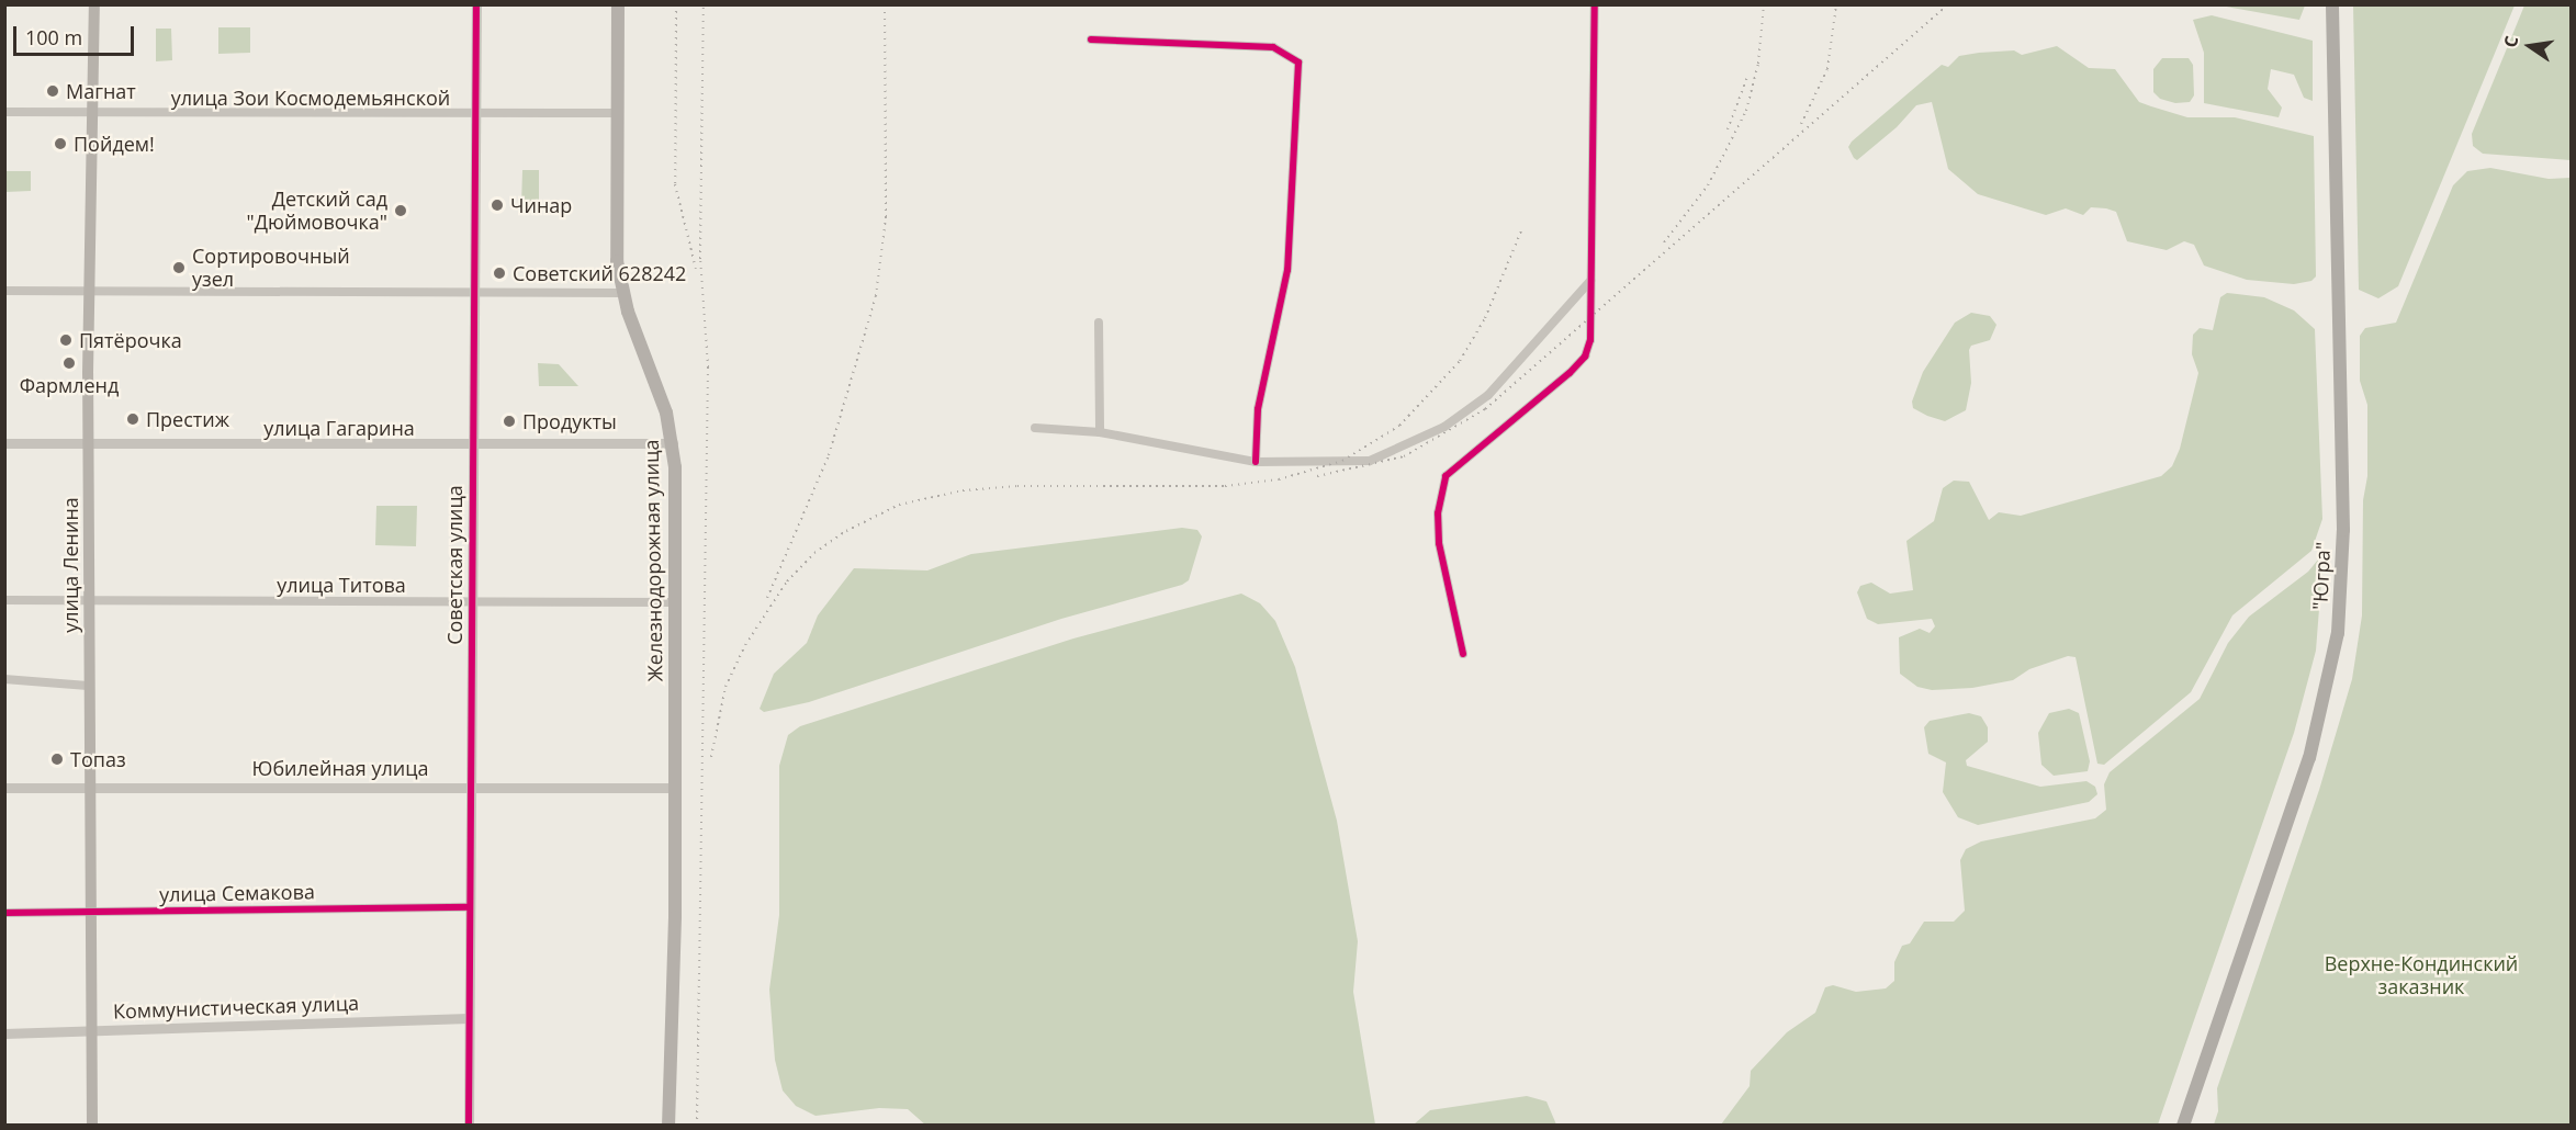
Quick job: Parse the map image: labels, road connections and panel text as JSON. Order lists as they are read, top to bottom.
{
  "streets": {
    "highway": ["\"Югра\""],
    "main road": ["Железнодорожная улица", "улица Ленина"],
    "street": [
      "улица Зои Космодемьянской",
      "улица Гагарина",
      "Советская улица",
      "улица Титова",
      "Юбилейная улица",
      "улица Семакова",
      "Коммунистическая улица"
    ]
  },
  "crossings": [
    ["улица Зои Космодемьянской", "Железнодорожная улица"],
    ["улица Зои Космодемьянской", "улица Ленина"],
    ["улица Зои Космодемьянской", "Советская улица"],
    ["улица Гагарина", "Железнодорожная улица"],
    ["улица Гагарина", "улица Ленина"],
    ["улица Гагарина", "Советская улица"],
    ["Железнодорожная улица", "улица Титова"],
    ["Железнодорожная улица", "Юбилейная улица"],
    ["улица Ленина", "улица Титова"],
    ["улица Ленина", "Юбилейная улица"],
    ["улица Ленина", "улица Семакова"],
    ["улица Ленина", "Коммунистическая улица"],
    ["Советская улица", "улица Титова"],
    ["Советская улица", "Юбилейная улица"],
    ["Советская улица", "улица Семакова"],
    ["Советская улица", "Коммунистическая улица"]
  ],
  "parks": ["Верхне-Кондинский заказник"],
  "places": [
    "Магнат",
    "Пойдем!",
    "Чинар",
    "Детский сад \"Дюймовочка\"",
    "Сортировочный узел",
    "Советский 628242",
    "Пятёрочка",
    "Фармленд",
    "Престиж",
    "Продукты",
    "Топаз"
  ],
  "scale_bar": "100 m",
  "north": "left"
}
